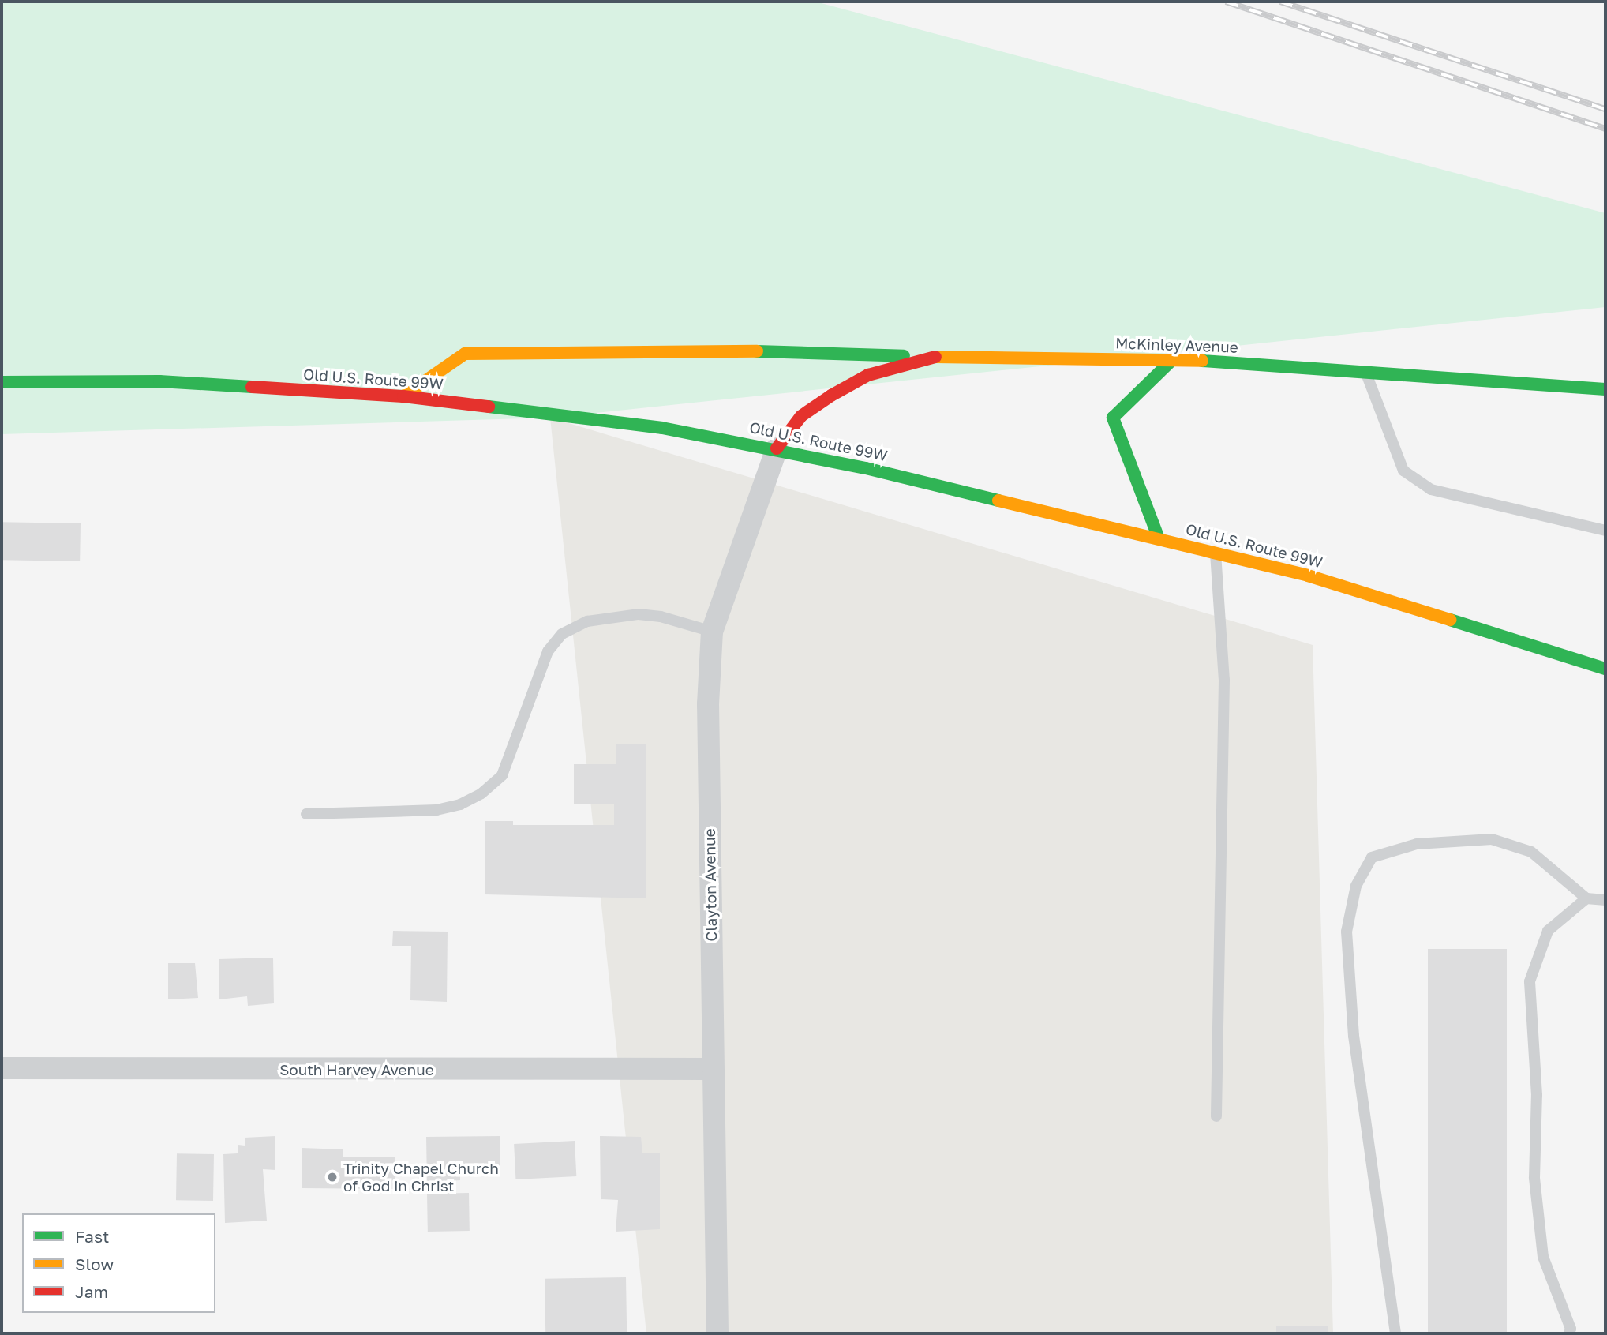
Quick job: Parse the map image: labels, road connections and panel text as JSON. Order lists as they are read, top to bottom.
{
  "streets": {
    "main road": ["McKinley Avenue", "Old U.S. Route 99W"],
    "street": ["Clayton Avenue", "South Harvey Avenue"]
  },
  "crossings": [
    ["McKinley Avenue", "Old U.S. Route 99W"],
    ["McKinley Avenue", "Clayton Avenue"],
    ["Old U.S. Route 99W", "Clayton Avenue"],
    ["Clayton Avenue", "South Harvey Avenue"]
  ],
  "places": ["Trinity Chapel Church of God in Christ"],
  "legend": ["Fast", "Slow", "Jam"]
}
